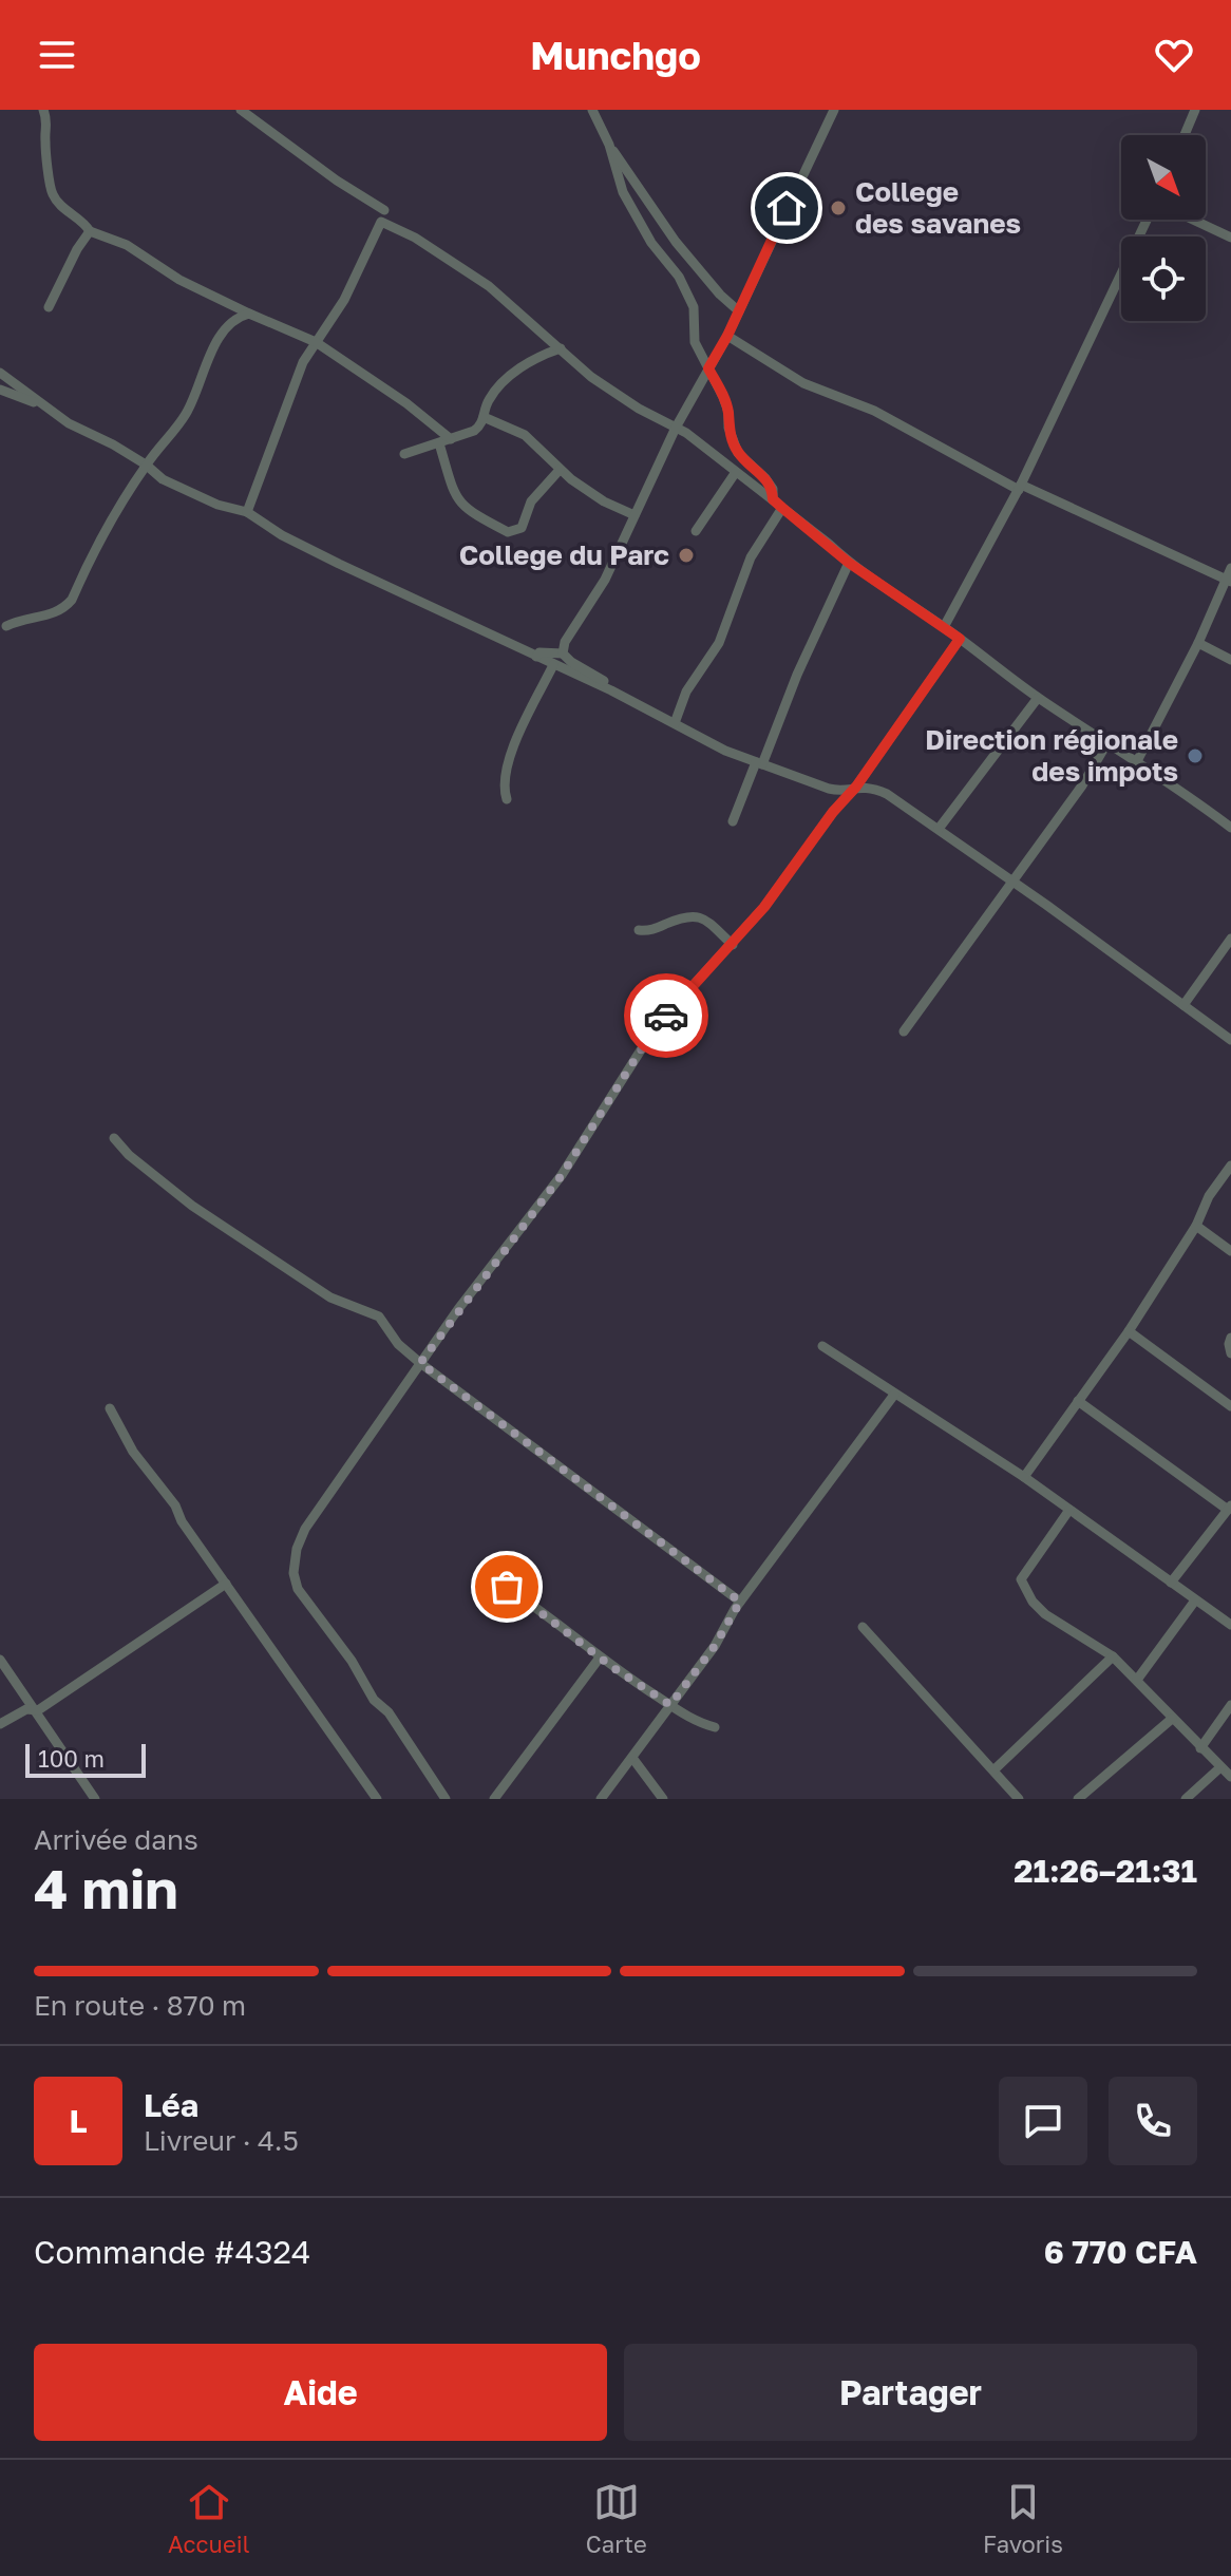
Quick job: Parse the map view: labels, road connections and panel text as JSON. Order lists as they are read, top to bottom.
{
  "places": ["College des savanes", "College du Parc", "Direction régionale des impots"],
  "scale_bar": "100 m",
  "north": "bottom right",
  "page": {
    "header": "Munchgo",
    "scale": "100 m",
    "heading": ["4 min", "Arrivée dans", "21:26–21:31"],
    "panel": [
      "Léa",
      "Livreur · 4.5",
      "Commande #4324",
      "6 770 CFA"
    ],
    "bar": "En route · 870 m",
    "round": "L",
    "buttons": ["Aide", "Partager"],
    "tabs": ["Accueil", "Carte", "Favoris"]
  }
}
